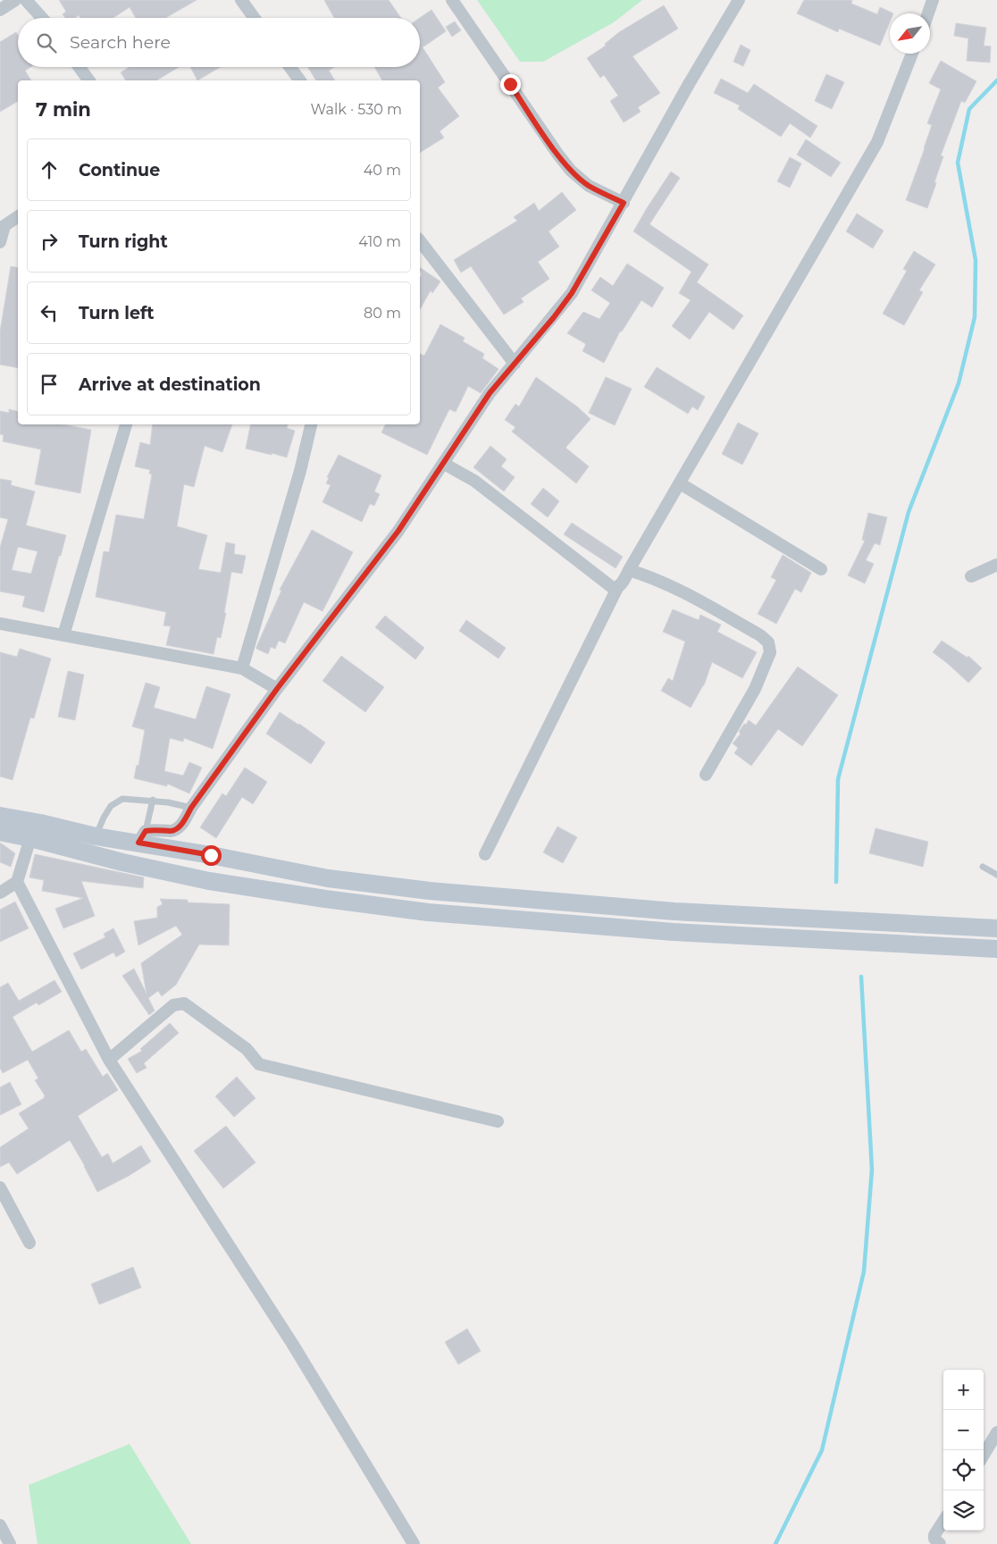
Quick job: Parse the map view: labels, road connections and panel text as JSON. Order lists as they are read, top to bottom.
{
  "north": "bottom left",
  "page": {
    "search": "Search here",
    "heading": ["7 min", "Walk · 530 m"],
    "list": [
      ["Continue", "40 m"],
      ["Turn right", "410 m"],
      ["Turn left", "80 m"],
      "Arrive at destination"
    ],
    "map_buttons": ["+", "−"]
  }
}
